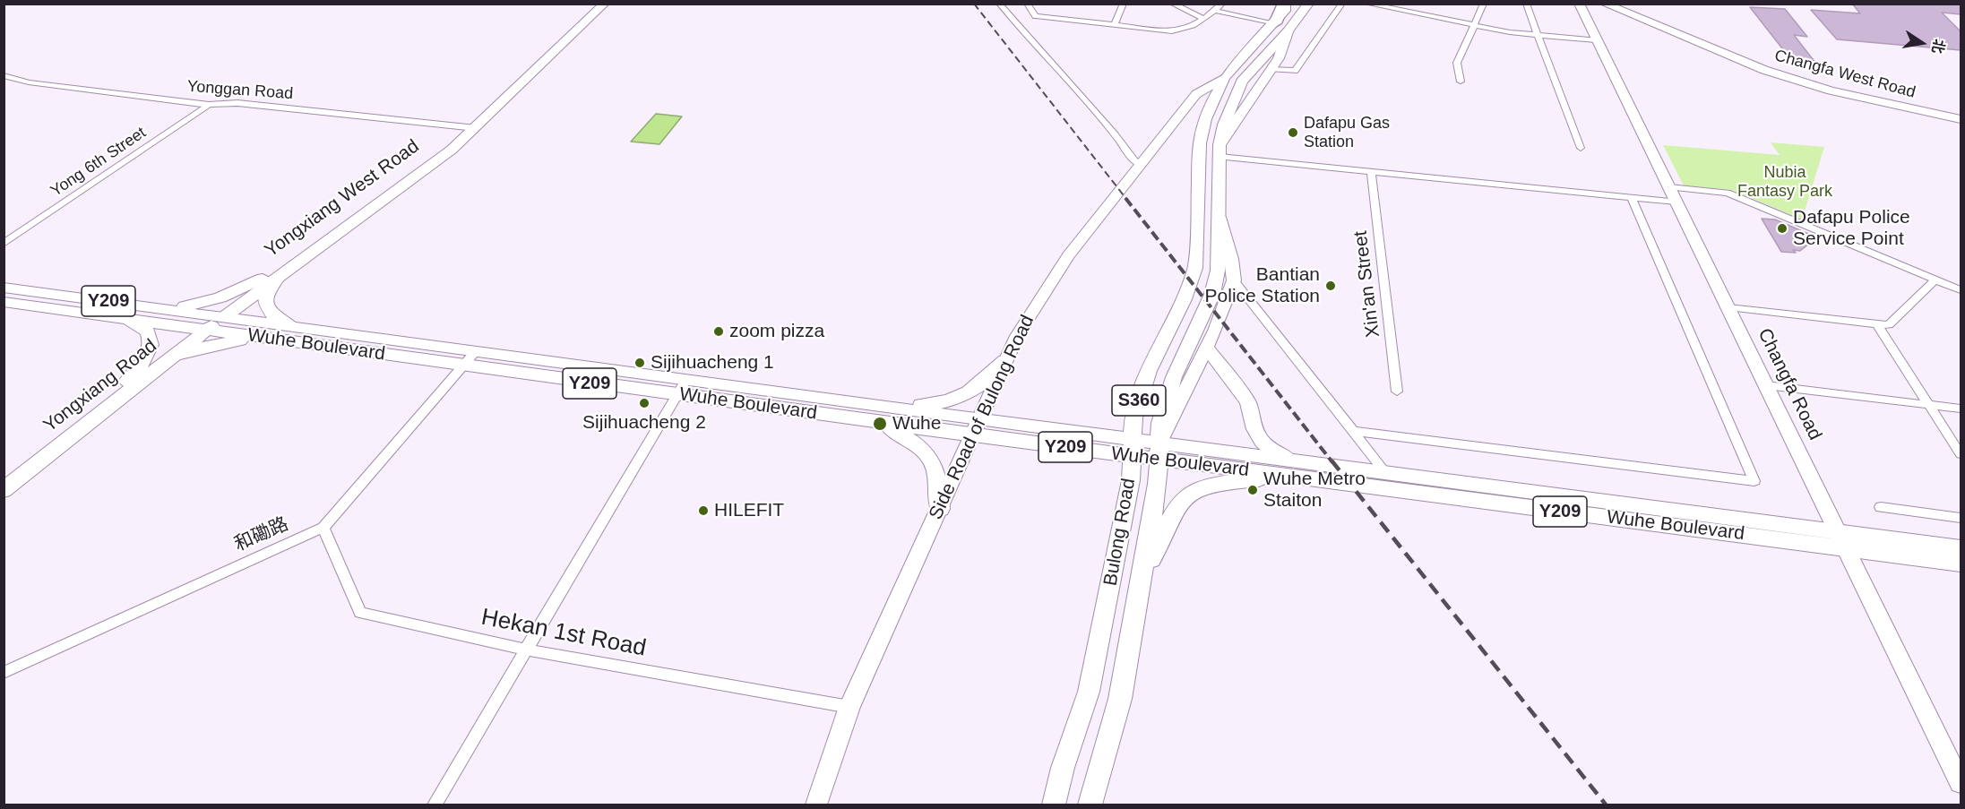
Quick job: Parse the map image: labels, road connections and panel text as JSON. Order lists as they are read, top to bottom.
{
  "streets": {
    "main road": [
      "Changfa West Road",
      "Yongxiang West Road",
      "Y209",
      "Wuhe Boulevard",
      "Changfa Road",
      "Yongxiang Road",
      "S360",
      "Side Road of Bulong Road",
      "Bulong Road"
    ],
    "street": [
      "Yonggan Road",
      "Yong 6th Street",
      "Xin'an Street",
      "和磡路",
      "Hekan 1st Road"
    ]
  },
  "crossings": [
    ["Yonggan Road", "Yong 6th Street"],
    ["Yonggan Road", "Yongxiang West Road"],
    ["Yongxiang West Road", "Y209"],
    ["Yongxiang West Road", "Wuhe Boulevard"],
    ["Yongxiang West Road", "Yongxiang Road"],
    ["Y209", "Wuhe Boulevard"],
    ["Y209", "Yongxiang Road"],
    ["Wuhe Boulevard", "Changfa Road"],
    ["Wuhe Boulevard", "Yongxiang Road"],
    ["Wuhe Boulevard", "Side Road of Bulong Road"],
    ["Wuhe Boulevard", "Bulong Road"],
    ["Wuhe Boulevard", "和磡路"],
    ["Side Road of Bulong Road", "Bulong Road"],
    ["Side Road of Bulong Road", "Hekan 1st Road"],
    ["和磡路", "Hekan 1st Road"]
  ],
  "parks": ["Nubia Fantasy Park"],
  "places": [
    "Dafapu Gas Station",
    "Dafapu Police Service Point",
    "Bantian Police Station",
    "zoom pizza",
    "Sijihuacheng 1",
    "Sijihuacheng 2",
    "Wuhe",
    "Wuhe Metro Staiton",
    "HILEFIT"
  ],
  "north": "right"
}
